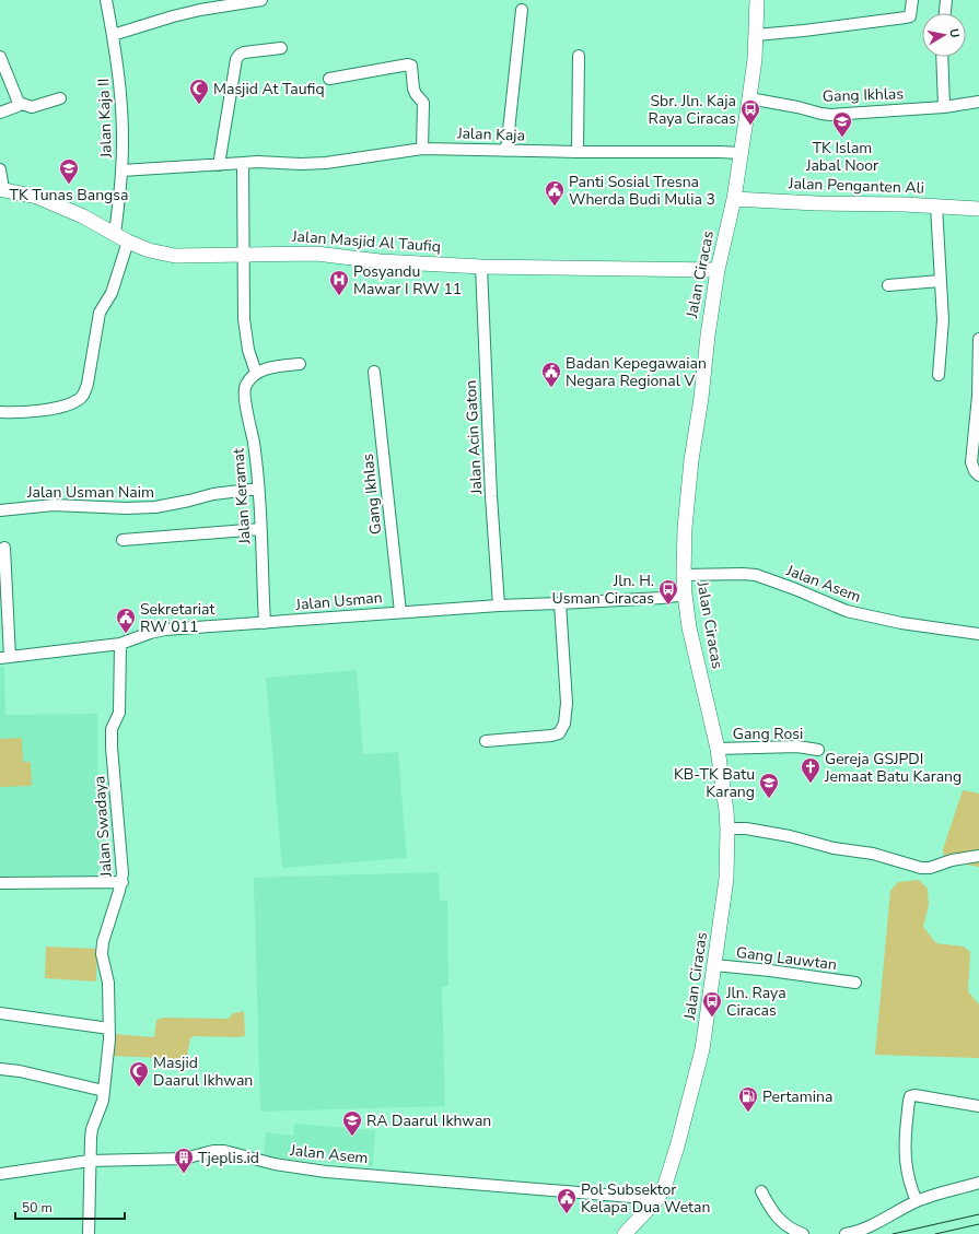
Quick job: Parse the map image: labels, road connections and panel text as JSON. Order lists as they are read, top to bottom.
{
  "streets": {
    "street": [
      "Gang Ikhlas",
      "Jalan Kaja II",
      "Jalan Kaja",
      "Jalan Penganten Ali",
      "Jalan Masjid Al Taufiq",
      "Jalan Ciracas",
      "Jalan Acin Gaton",
      "Jalan Usman Naim",
      "Jalan Keramat",
      "Jalan Asem",
      "Jalan Usman",
      "Gang Rosi",
      "Jalan Swadaya",
      "Gang Lauwtan"
    ]
  },
  "crossings": [
    ["Gang Ikhlas", "Jalan Ciracas"],
    ["Gang Ikhlas", "Jalan Usman"],
    ["Jalan Kaja II", "Jalan Kaja"],
    ["Jalan Kaja II", "Jalan Masjid Al Taufiq"],
    ["Jalan Kaja", "Jalan Ciracas"],
    ["Jalan Penganten Ali", "Jalan Ciracas"],
    ["Jalan Masjid Al Taufiq", "Jalan Ciracas"],
    ["Jalan Masjid Al Taufiq", "Jalan Acin Gaton"],
    ["Jalan Ciracas", "Jalan Asem"],
    ["Jalan Ciracas", "Jalan Usman"],
    ["Jalan Ciracas", "Gang Rosi"],
    ["Jalan Ciracas", "Gang Lauwtan"],
    ["Jalan Acin Gaton", "Jalan Usman"],
    ["Jalan Usman Naim", "Jalan Keramat"],
    ["Jalan Keramat", "Jalan Usman"],
    ["Jalan Asem", "Jalan Swadaya"],
    ["Jalan Usman", "Jalan Swadaya"]
  ],
  "places": {
    "mosque": ["Masjid At Taufiq", "Masjid Daarul Ikhwan"],
    "bus stop": ["Sbr. Jln. Kaja Raya Ciracas", "Jln. H. Usman Ciracas", "Jln. Raya Ciracas"],
    "school or university": [
      "TK Islam Jabal Noor",
      "TK Tunas Bangsa",
      "KB-TK Batu Karang",
      "RA Daarul Ikhwan"
    ],
    "public building": [
      "Panti Sosial Tresna Wherda Budi Mulia 3",
      "Badan Kepegawaian Negara Regional V",
      "Sekretariat RW 011",
      "Pol Subsektor Kelapa Dua Wetan"
    ],
    "hospital": ["Posyandu Mawar I RW 11"],
    "church": ["Gereja GSJPDI Jemaat Batu Karang"],
    "fuel station": ["Pertamina"],
    "building": ["Tjeplis.id"]
  },
  "scale_bar": "50 m",
  "north": "right"
}
